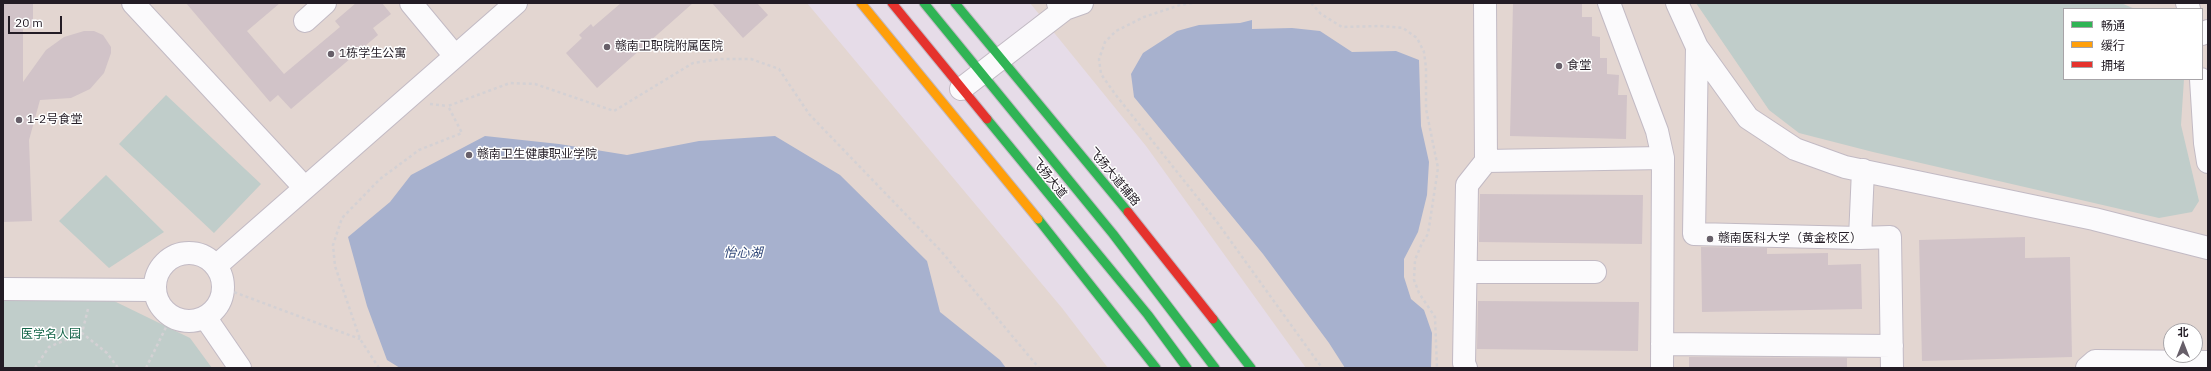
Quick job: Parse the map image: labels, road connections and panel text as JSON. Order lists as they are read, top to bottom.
{
  "streets": {
    "street": ["飞扬大道辅路", "飞扬大道"]
  },
  "water": ["怡心湖"],
  "parks": ["医学名人园"],
  "places": [
    "赣南卫职院附属医院",
    "1栋学生公寓",
    "食堂",
    "1-2号食堂",
    "赣南卫生健康职业学院",
    "赣南医科大学（黄金校区）"
  ],
  "legend": ["畅通", "缓行", "拥堵"],
  "scale_bar": "20 m",
  "north": "top"
}
